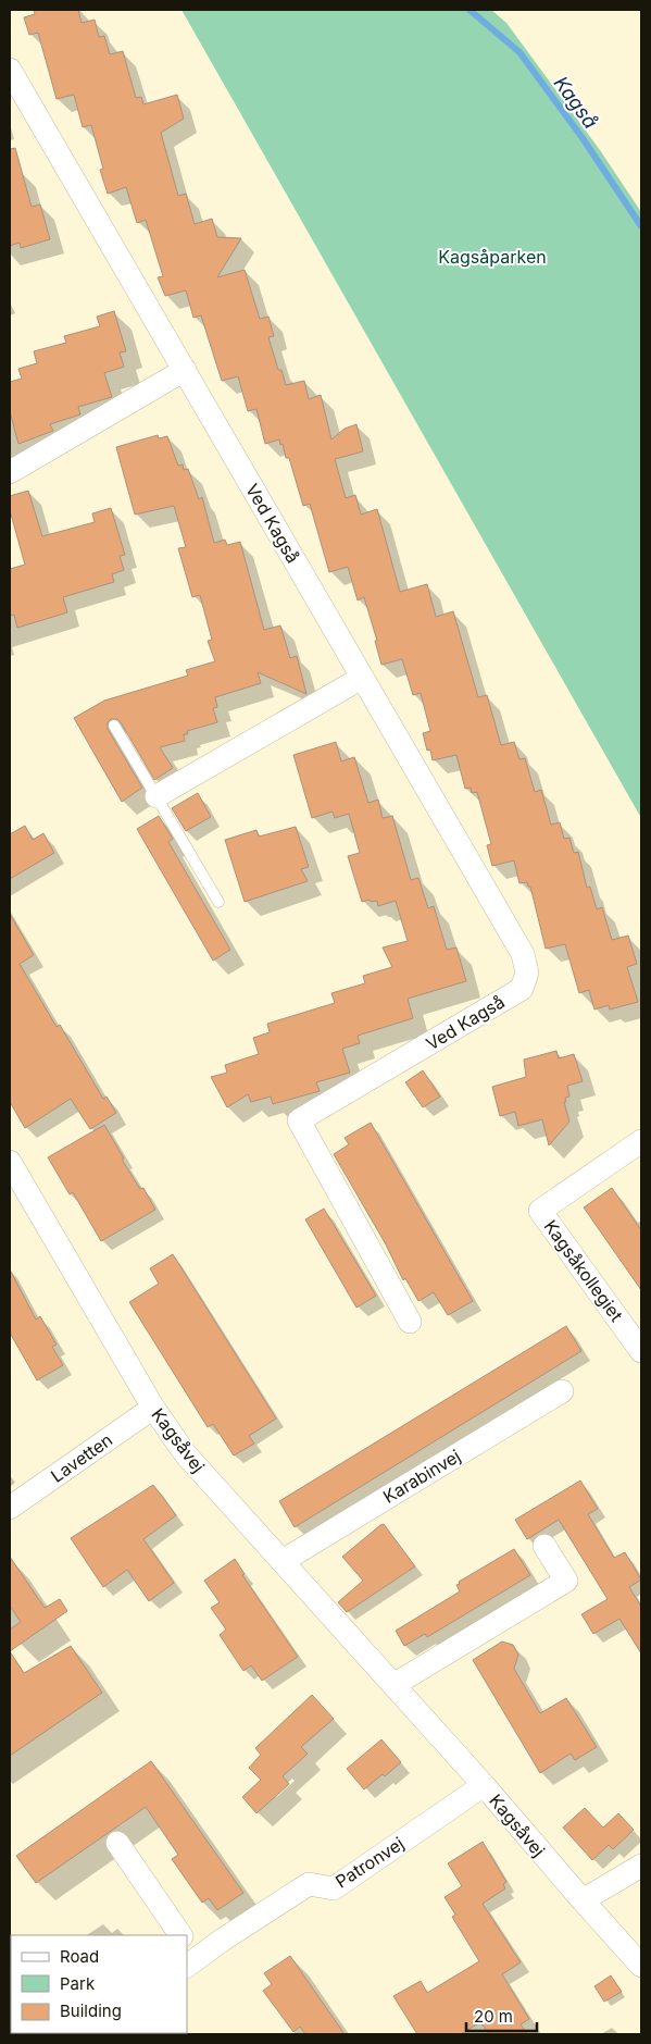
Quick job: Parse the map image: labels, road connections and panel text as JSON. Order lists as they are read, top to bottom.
{
  "streets": {
    "street": [
      "Ved Kagså",
      "Kagsåkollegiet",
      "Kagsåvej",
      "Lavetten",
      "Karabinvej",
      "Patronvej"
    ]
  },
  "crossings": [
    ["Kagsåvej", "Lavetten"],
    ["Kagsåvej", "Karabinvej"],
    ["Kagsåvej", "Patronvej"]
  ],
  "water": ["Kagså"],
  "parks": ["Kagsåparken"],
  "legend": ["Road", "Park", "Building"],
  "scale_bar": "20 m"
}
